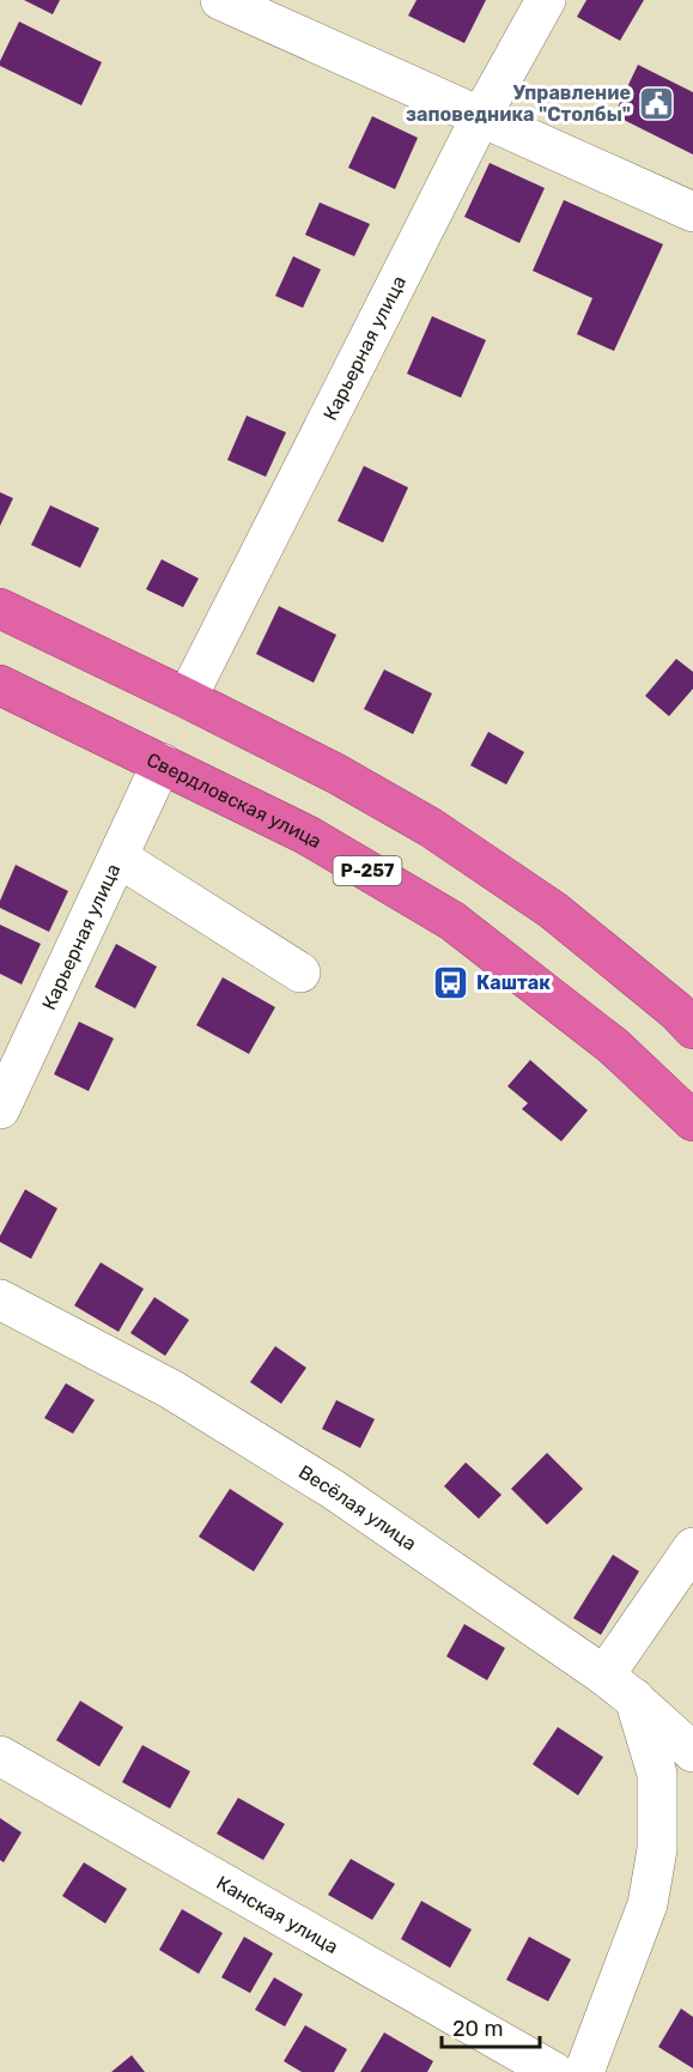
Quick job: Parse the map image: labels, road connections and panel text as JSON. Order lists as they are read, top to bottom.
{
  "streets": {
    "highway": ["Свердловская улица", "Р-257"],
    "street": ["Карьерная улица", "Весёлая улица", "Канская улица"]
  },
  "crossings": [
    ["Карьерная улица", "Свердловская улица"]
  ],
  "places": {
    "public building": ["Управление заповедника \"Столбы\""],
    "bus stop": ["Каштак"]
  },
  "scale_bar": "20 m"
}
